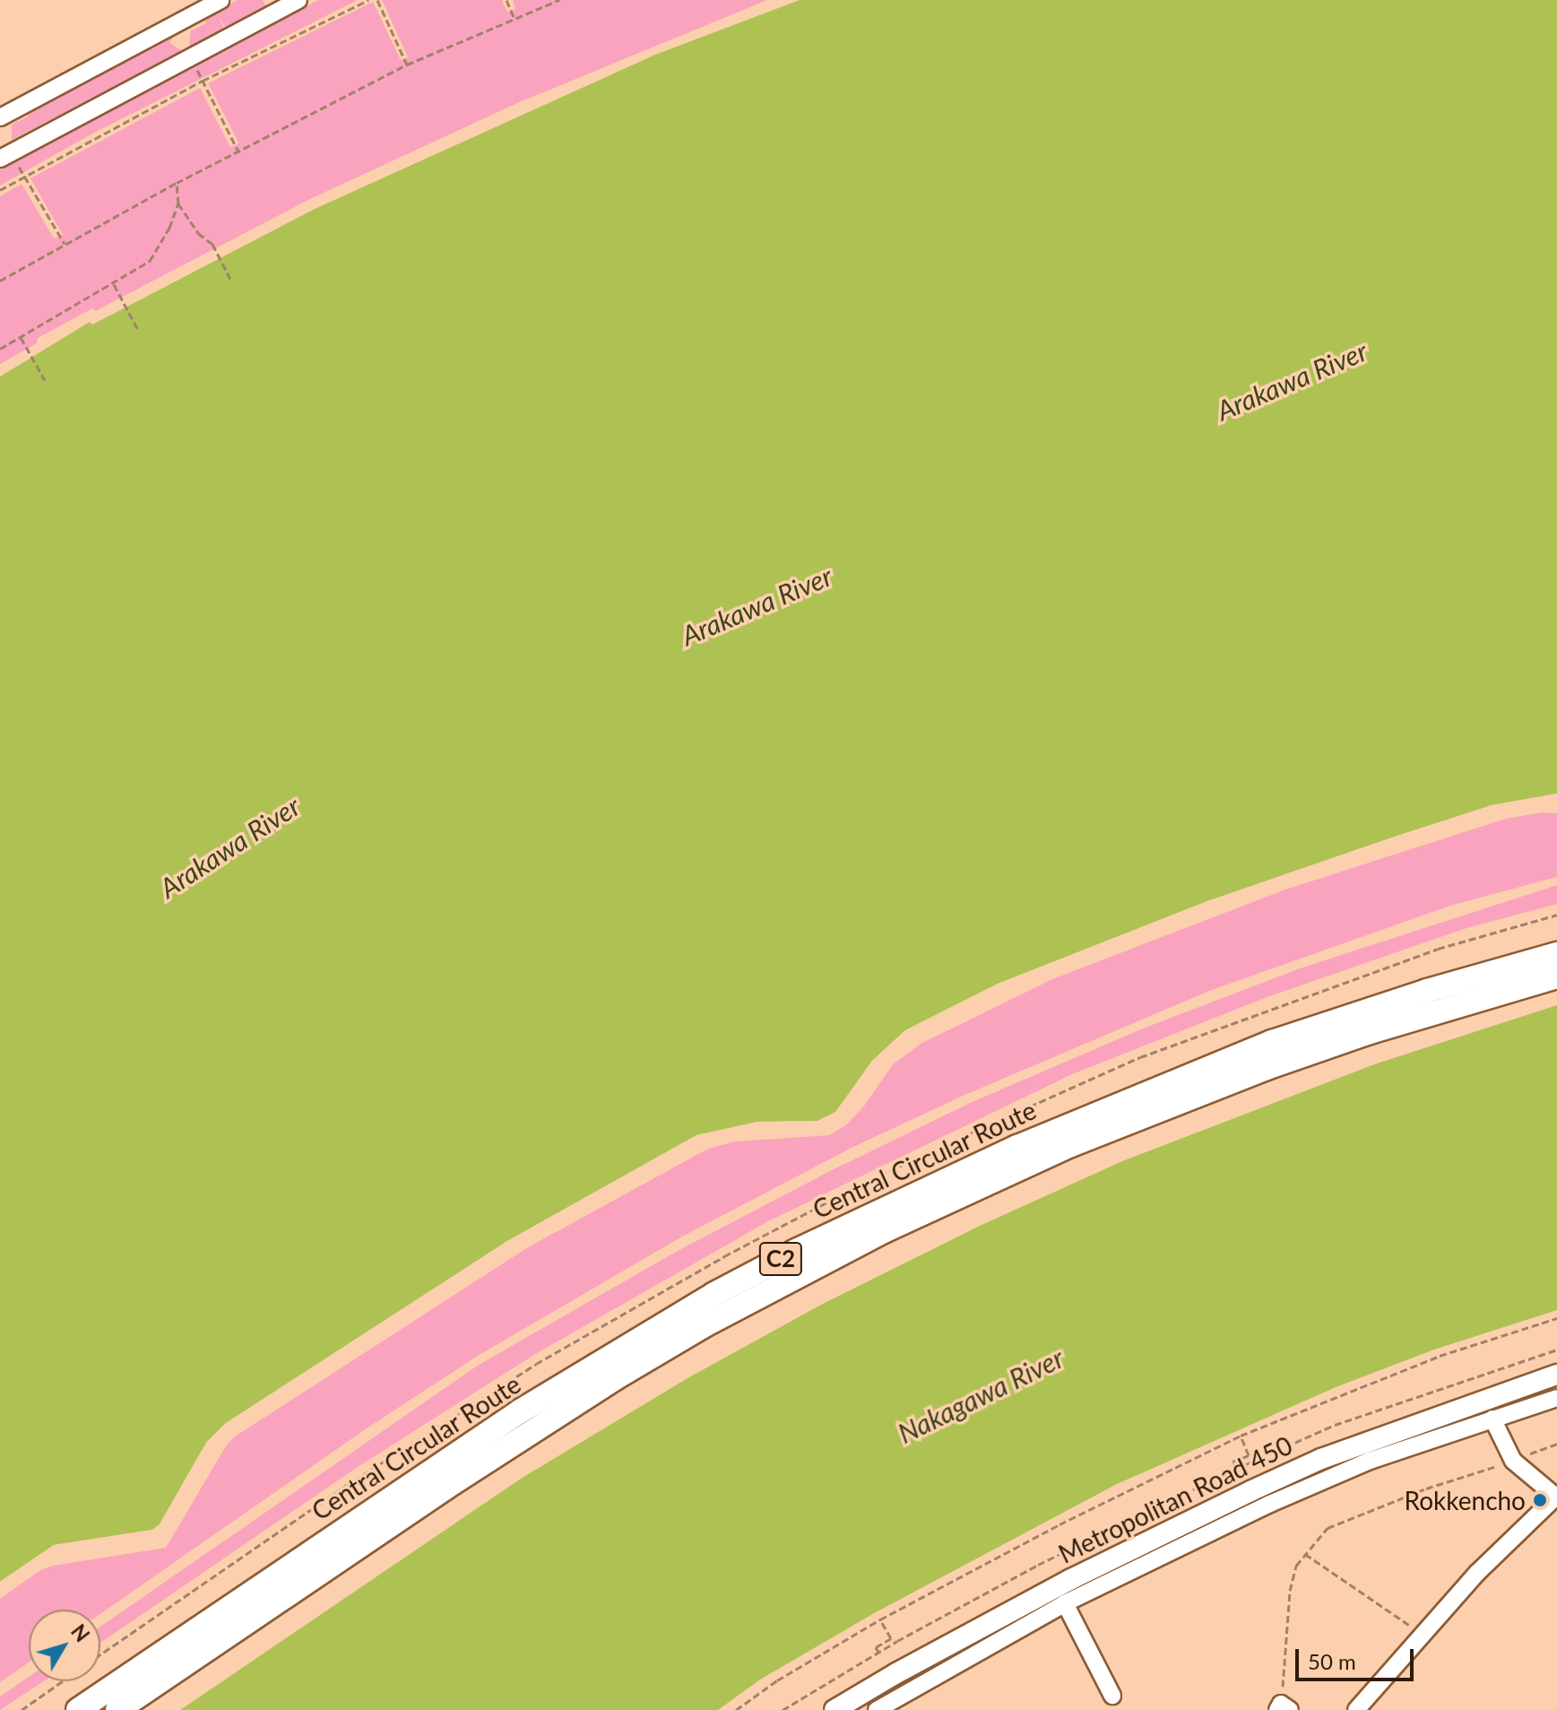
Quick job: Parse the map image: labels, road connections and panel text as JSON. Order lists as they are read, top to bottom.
{
  "streets": {
    "highway": ["Central Circular Route", "C2"],
    "main road": ["Metropolitan Road 450"]
  },
  "water": ["Arakawa River", "Nakagawa River"],
  "places": ["Rokkencho"],
  "scale_bar": "50 m",
  "north": "top right"
}
